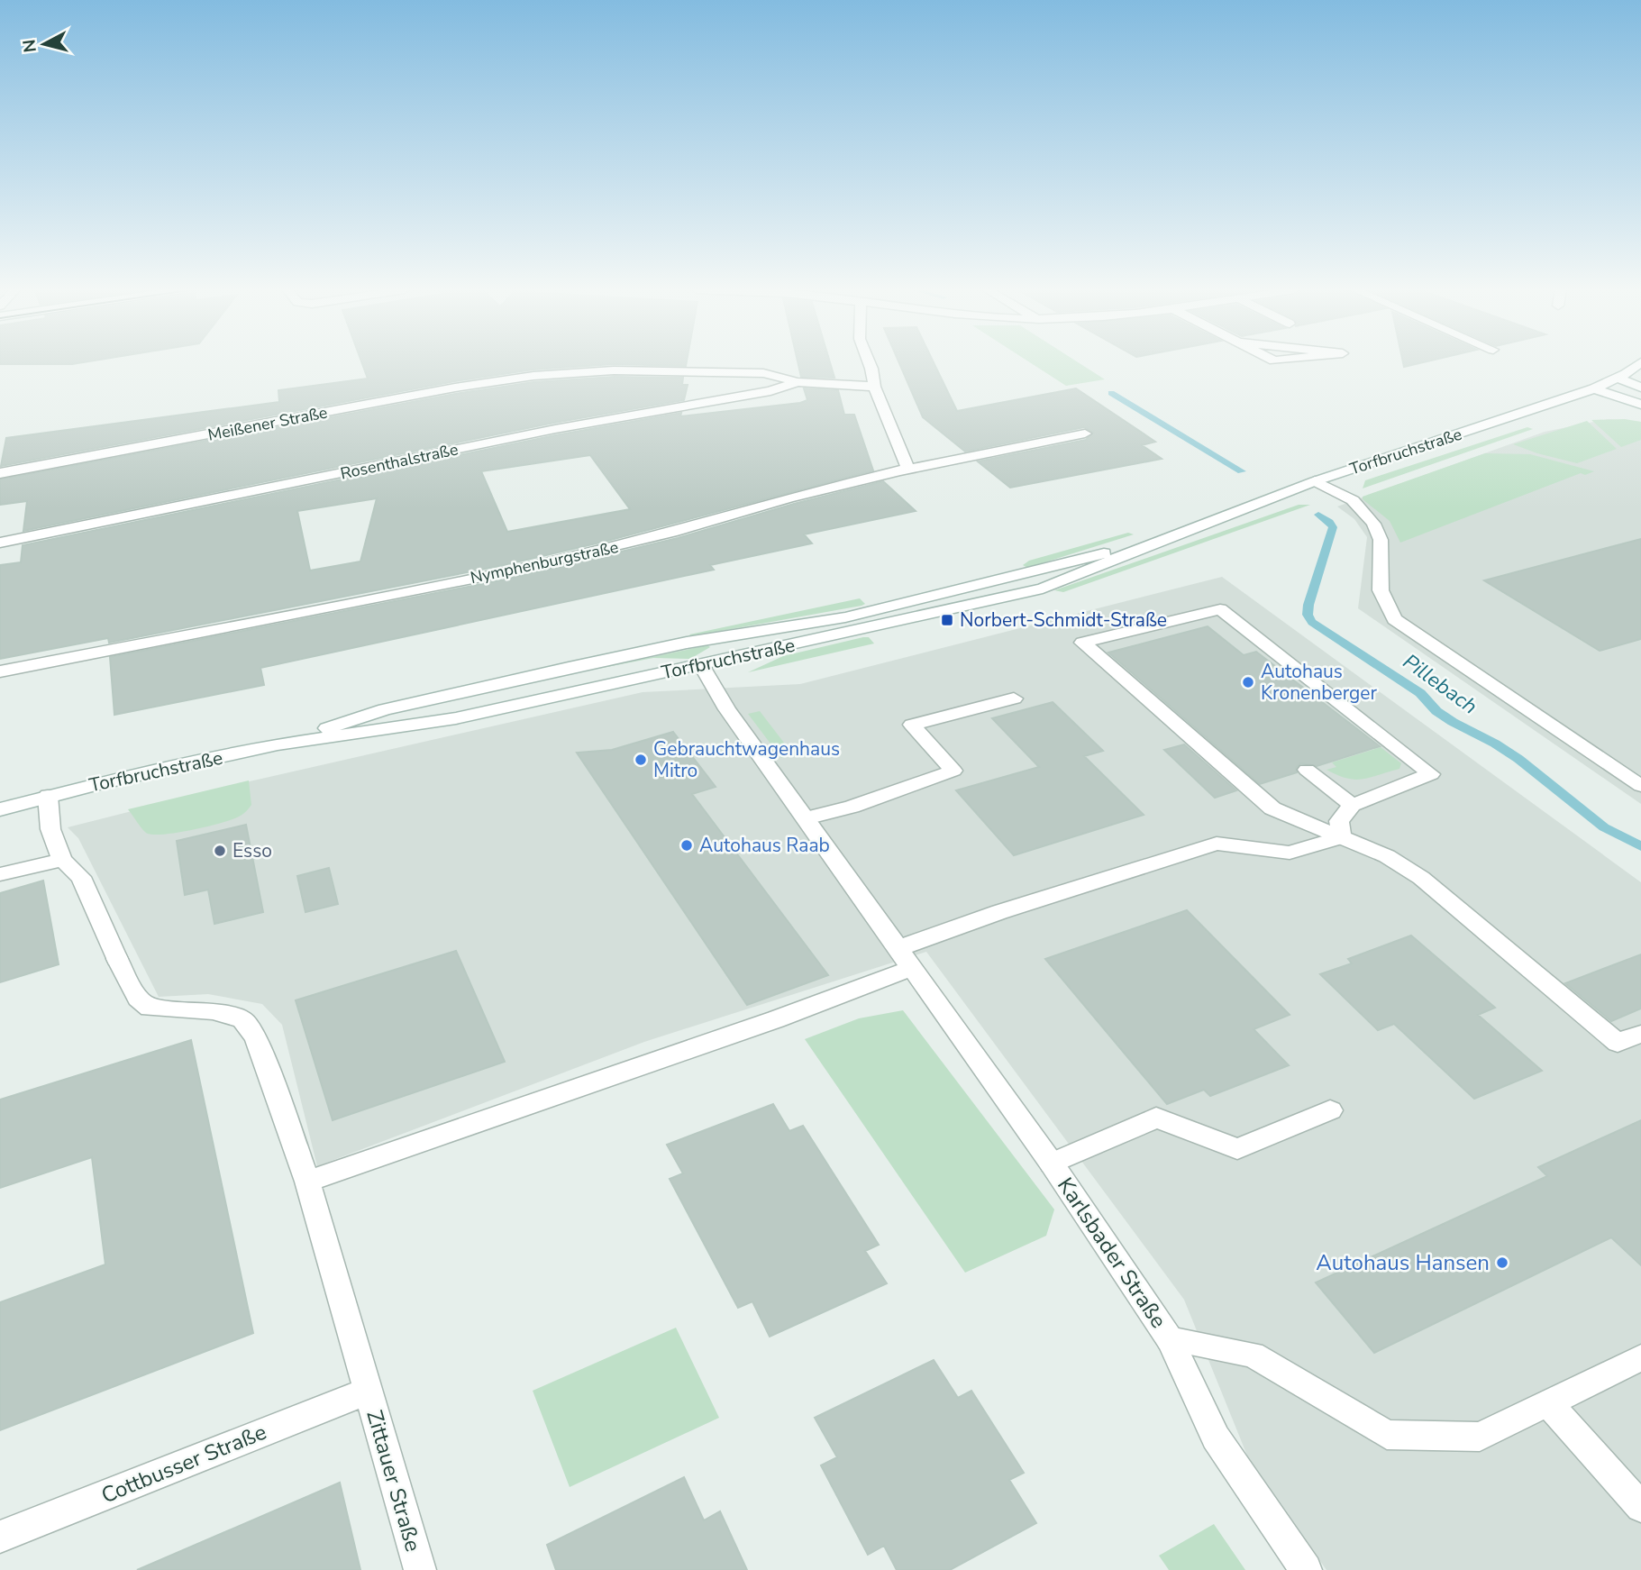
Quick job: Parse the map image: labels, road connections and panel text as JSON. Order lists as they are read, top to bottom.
{
  "streets": {
    "street": [
      "Meißener Straße",
      "Torfbruchstraße",
      "Rosenthalstraße",
      "Nymphenburgstraße",
      "Karlsbader Straße",
      "Cottbusser Straße",
      "Zittauer Straße"
    ]
  },
  "crossings": [
    ["Meißener Straße", "Rosenthalstraße"],
    ["Torfbruchstraße", "Karlsbader Straße"],
    ["Cottbusser Straße", "Zittauer Straße"]
  ],
  "water": ["Pillebach"],
  "places": {
    "transit": ["Norbert-Schmidt-Straße"],
    "other": [
      "Autohaus Kronenberger",
      "Gebrauchtwagenhaus Mitro",
      "Autohaus Raab",
      "Esso",
      "Autohaus Hansen"
    ]
  },
  "north": "left"
}
